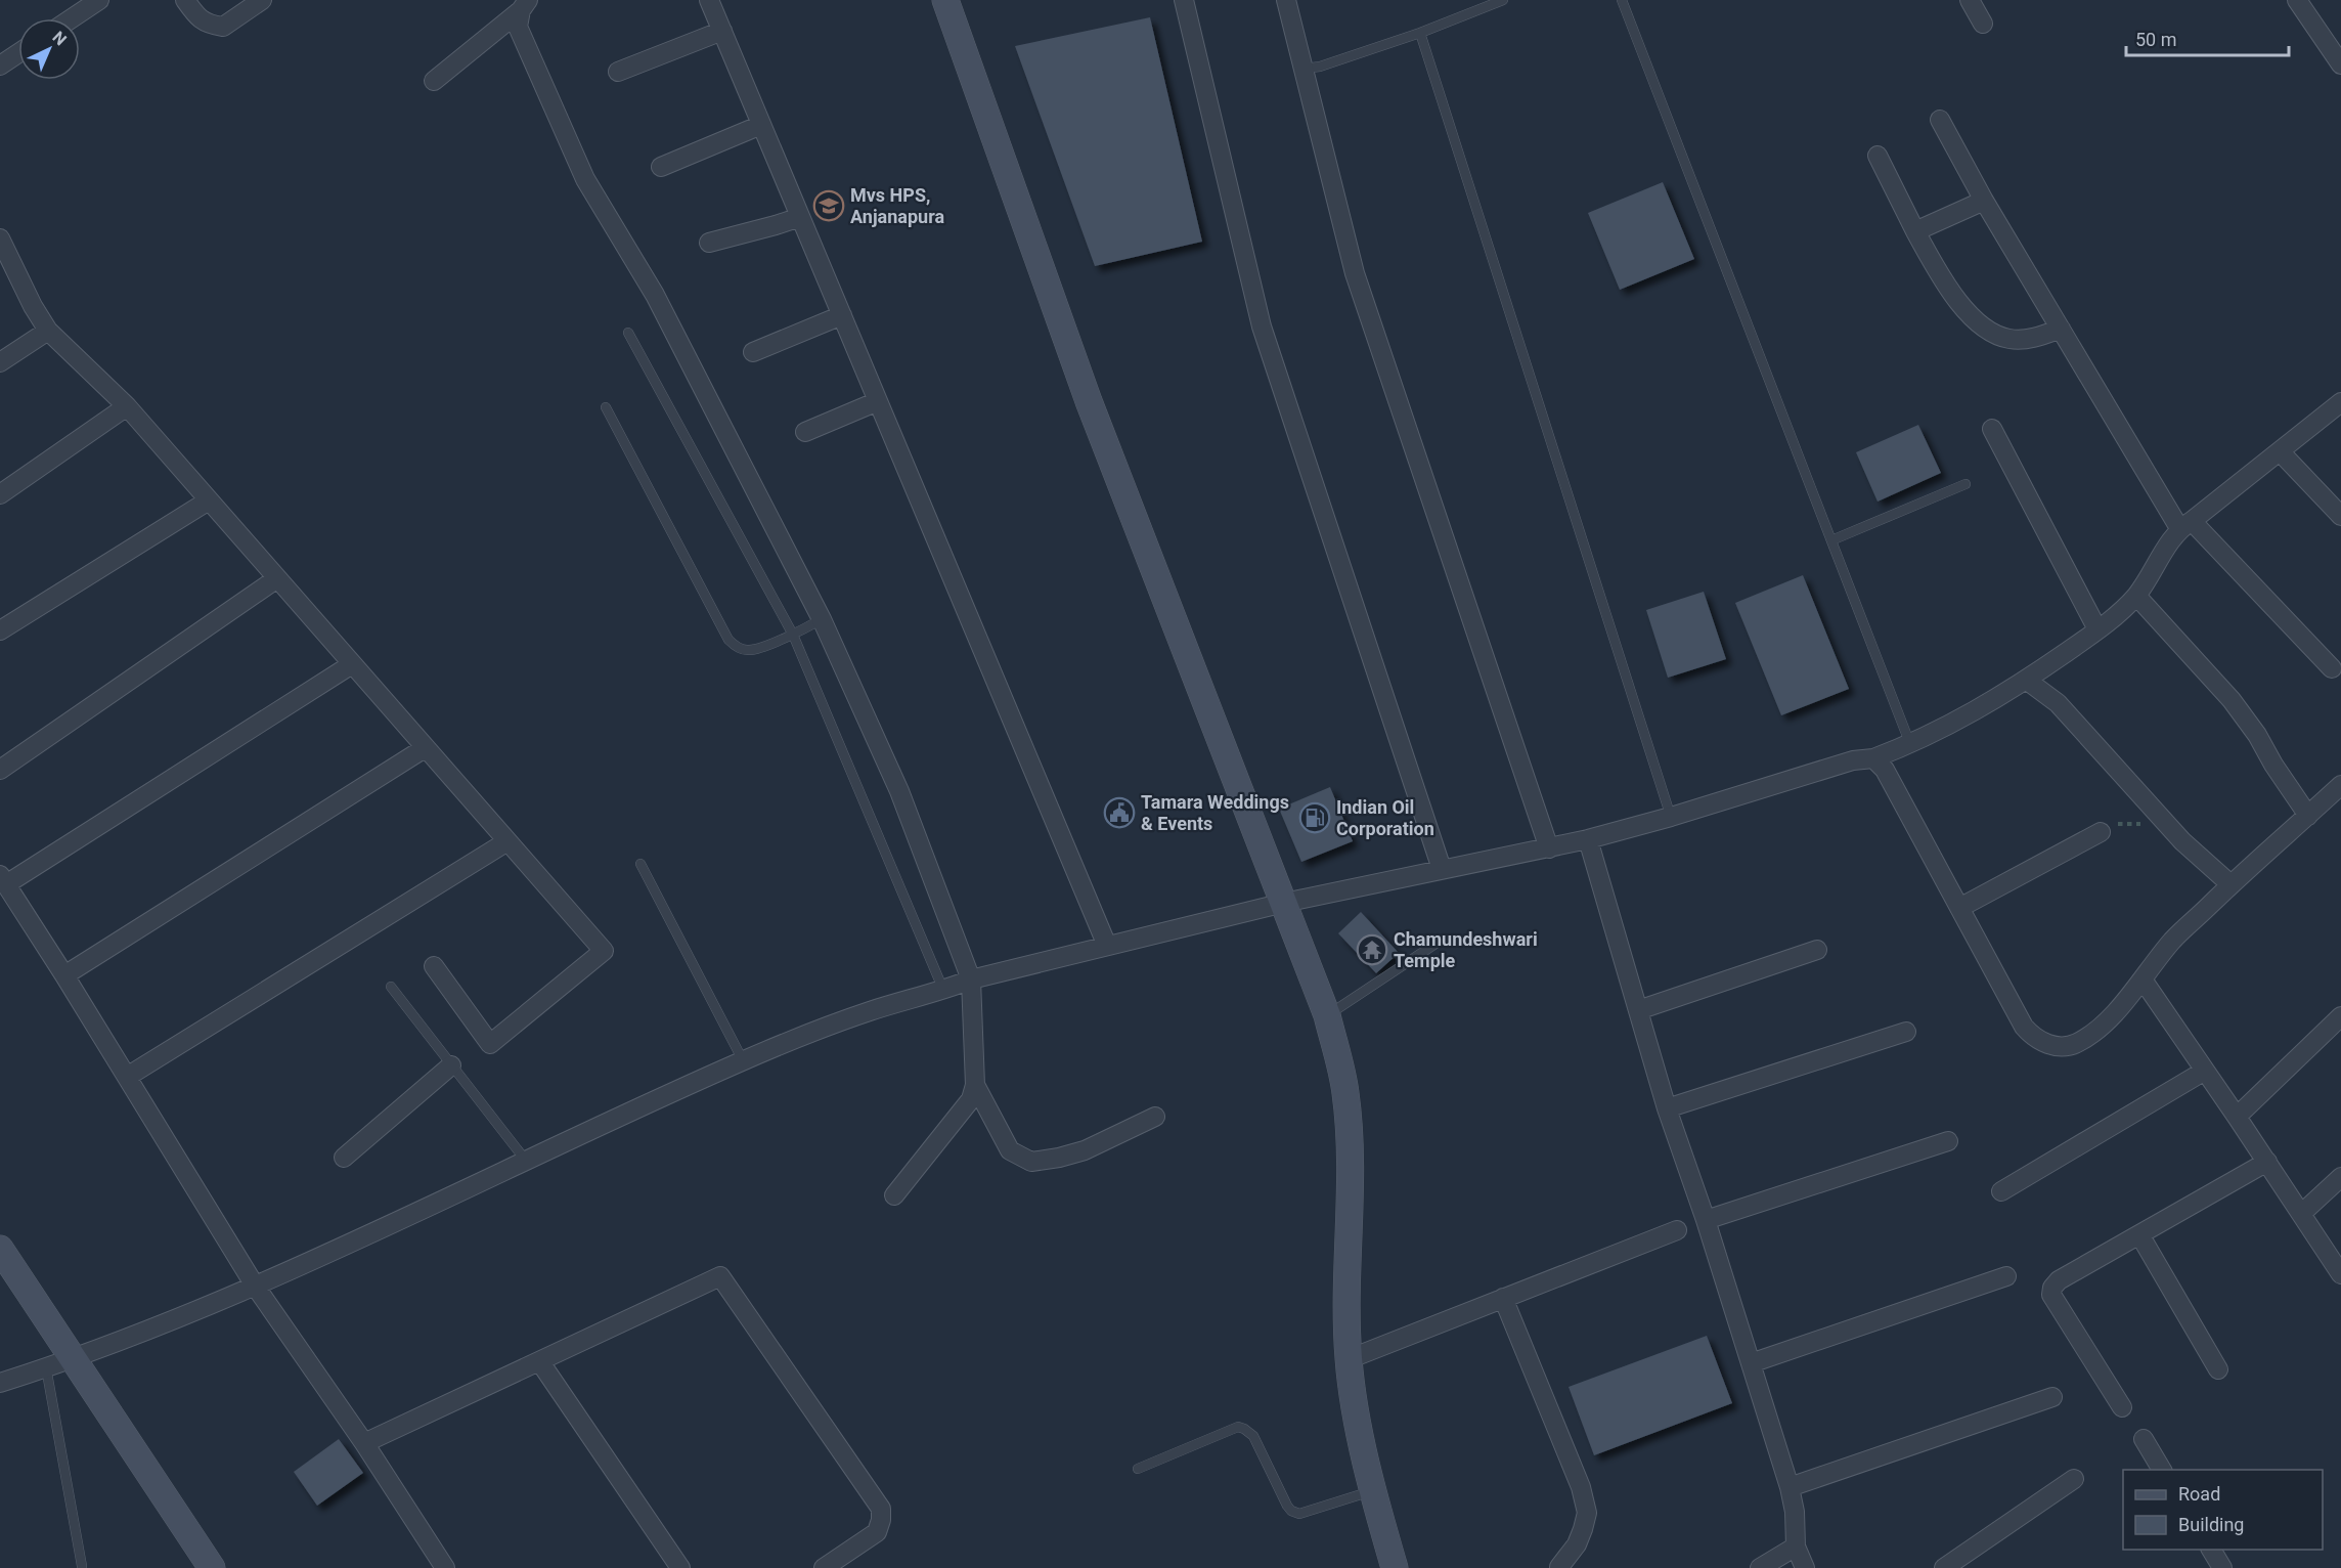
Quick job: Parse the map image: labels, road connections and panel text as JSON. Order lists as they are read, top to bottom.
{
  "places": {
    "school or university": ["Mvs HPS, Anjanapura"],
    "public building": ["Tamara Weddings & Events"],
    "fuel station": ["Indian Oil Corporation"],
    "temple": ["Chamundeshwari Temple"]
  },
  "legend": ["Road", "Building"],
  "scale_bar": "50 m",
  "north": "top right"
}
